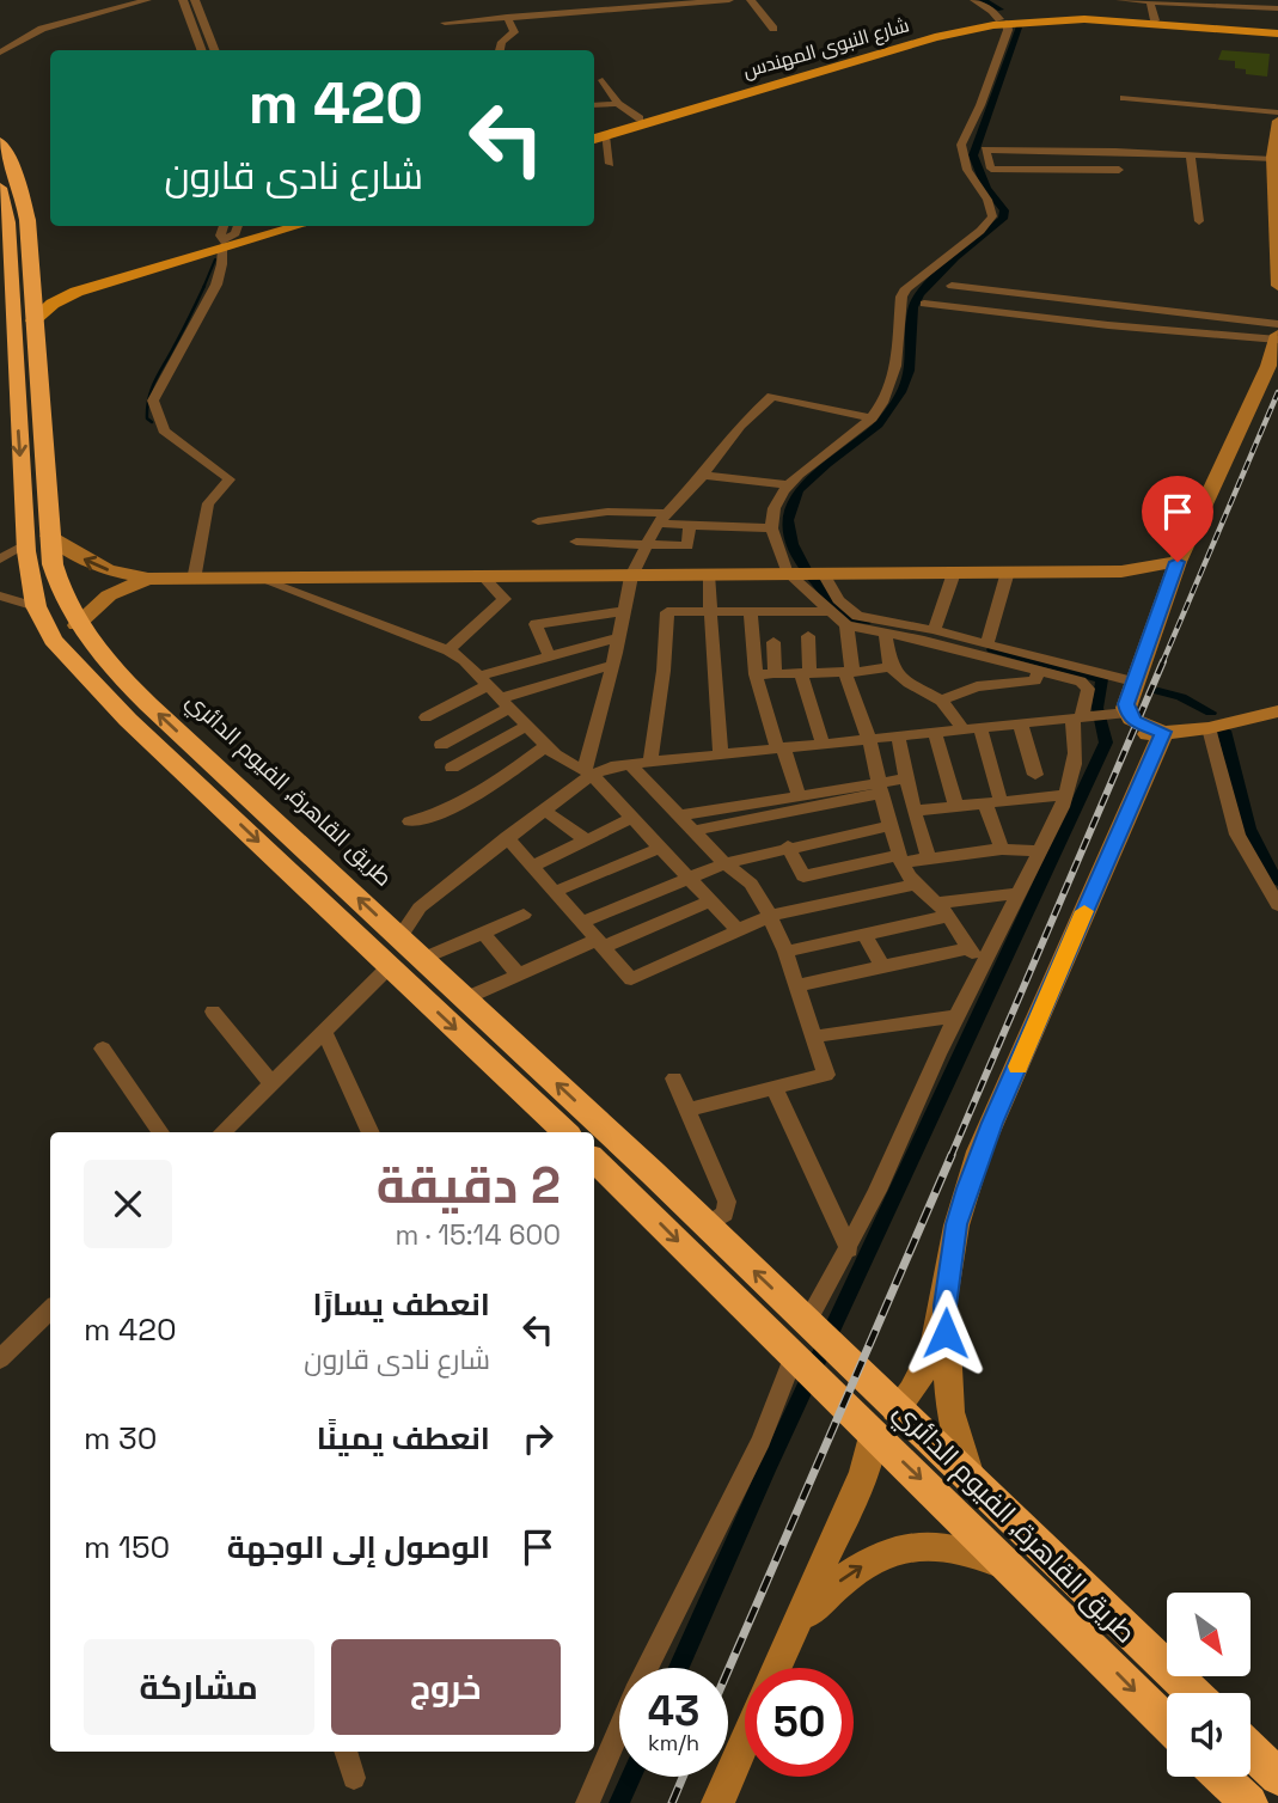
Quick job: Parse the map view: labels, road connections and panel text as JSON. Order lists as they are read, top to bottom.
{
  "streets": {
    "highway": ["طريق القاهرة, الفيوم الدائري"],
    "main road": ["شارع النبوى المهندس"]
  },
  "north": "bottom right",
  "page": {
    "turn": ["420 m", "شارع نادى قارون"],
    "heading": ["2 دقيقة", "600 m · 15:14"],
    "list": [
      {
        "name": "انعطف يسارًا",
        "note": "شارع نادى قارون",
        "value": "420 m"
      },
      {
        "name": "انعطف يمينًا",
        "value": "30 m"
      },
      {
        "name": "الوصول إلى الوجهة",
        "value": "150 m"
      }
    ],
    "buttons": ["خروج", "مشاركة"],
    "speed": "43 km/h",
    "limit": "50"
  }
}
